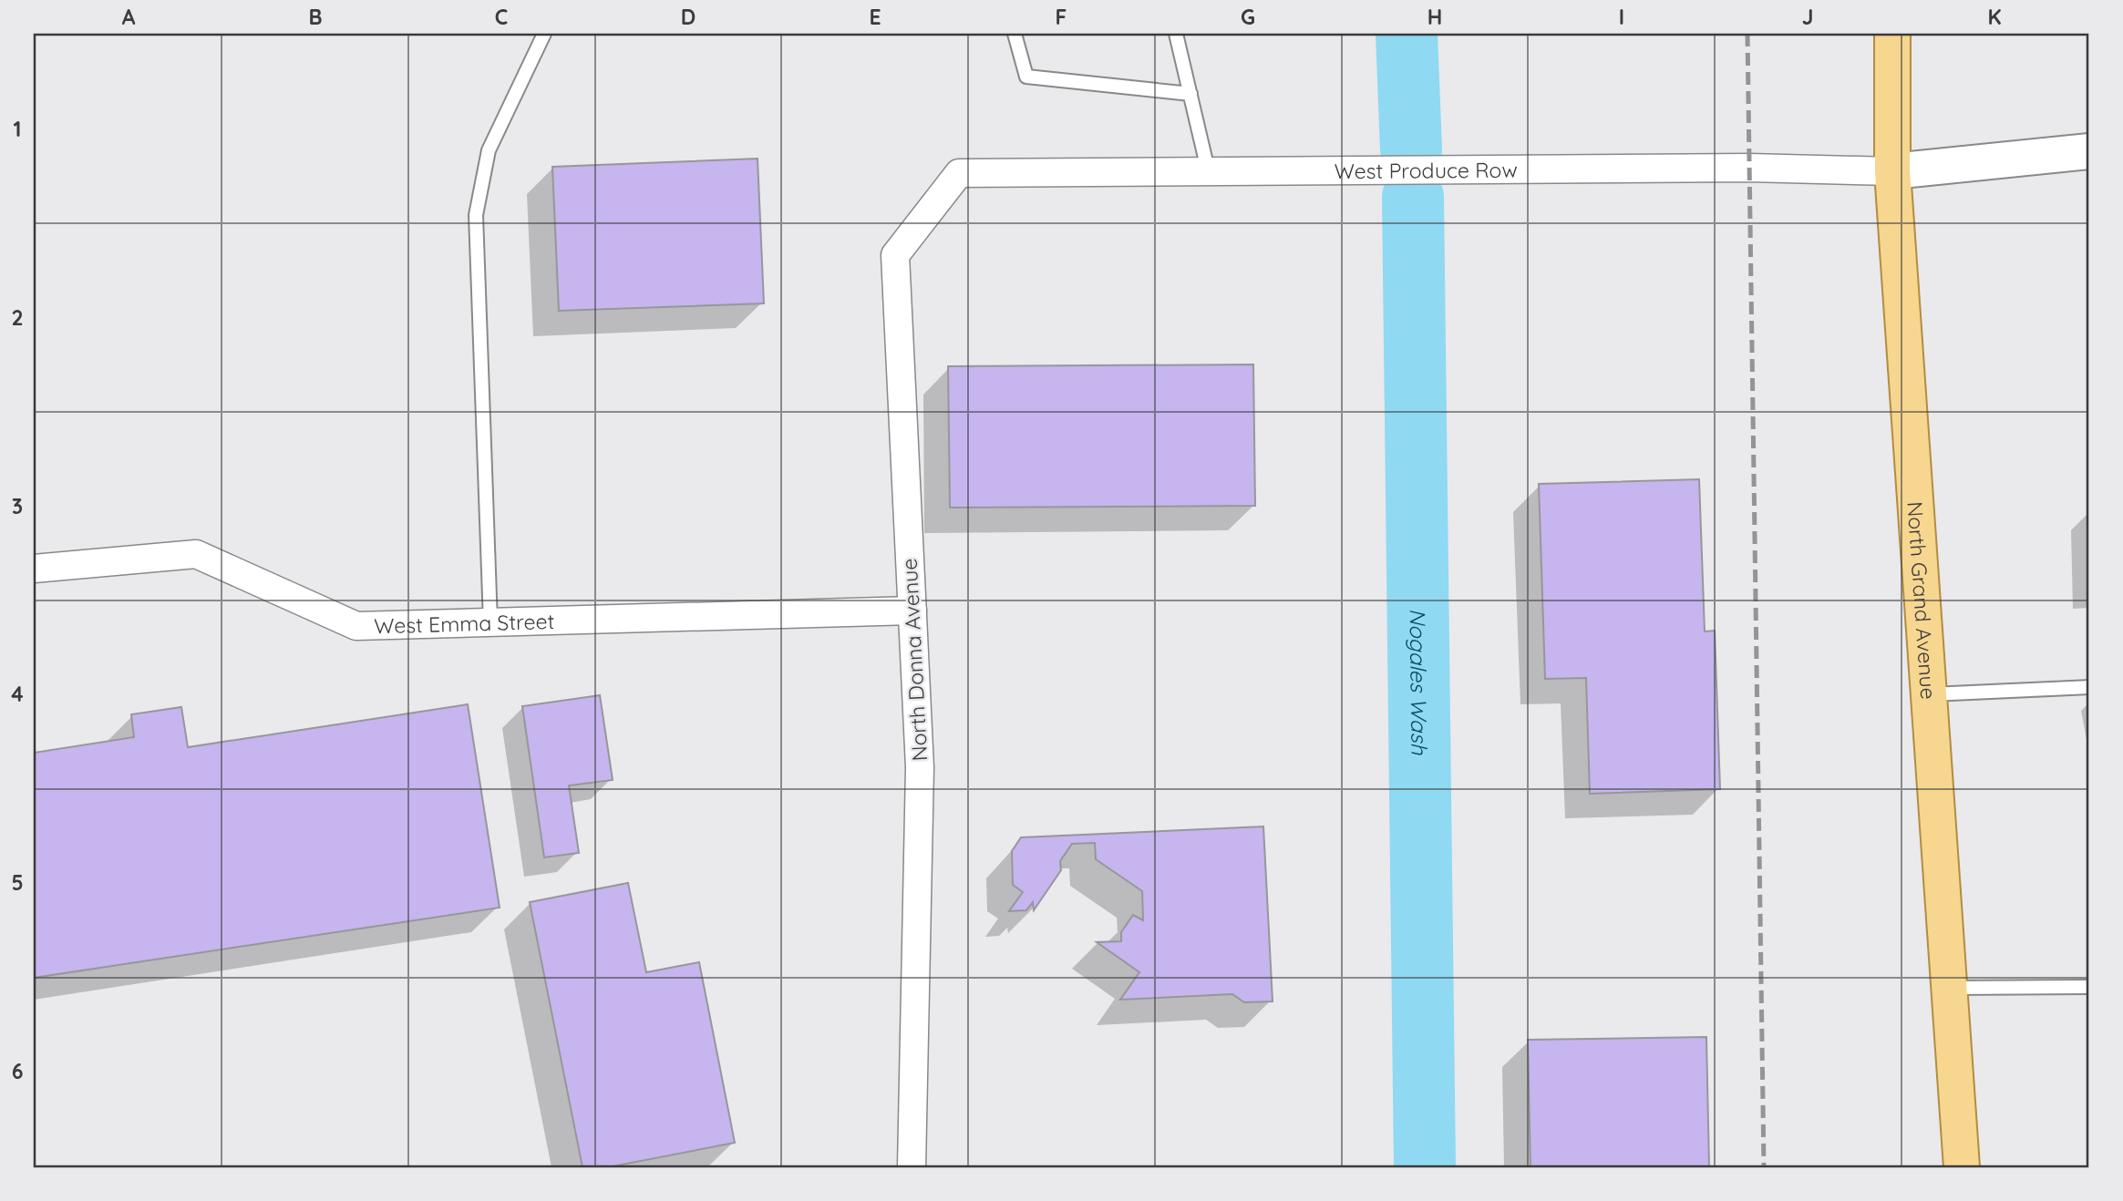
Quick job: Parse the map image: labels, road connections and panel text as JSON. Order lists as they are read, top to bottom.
{
  "streets": {
    "main road": ["North Grand Avenue"],
    "street": ["West Produce Row", "West Emma Street", "North Donna Avenue"]
  },
  "crossings": [
    ["West Produce Row", "North Grand Avenue"],
    ["West Produce Row", "North Donna Avenue"],
    ["West Emma Street", "North Donna Avenue"]
  ],
  "water": ["Nogales Wash"],
  "grid": {
    "columns": [
      "A",
      "B",
      "C",
      "D",
      "E",
      "F",
      "G",
      "H",
      "I",
      "J",
      "K"
    ],
    "rows": [
      "1",
      "2",
      "3",
      "4",
      "5",
      "6"
    ]
  }
}
